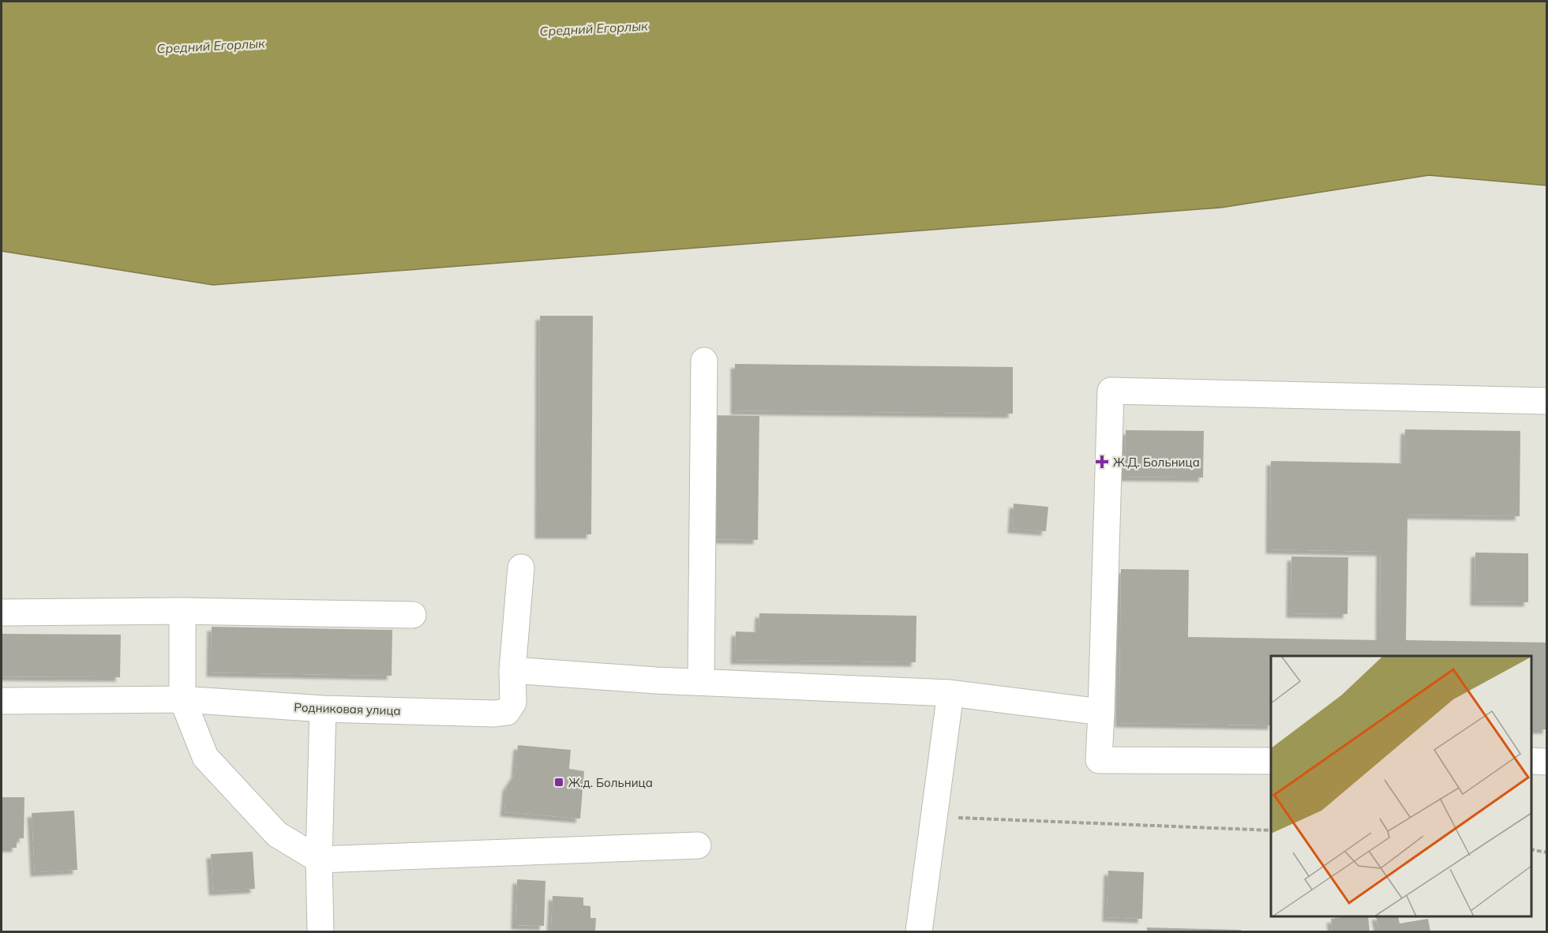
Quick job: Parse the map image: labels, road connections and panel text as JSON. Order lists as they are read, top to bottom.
{
  "streets": {
    "street": ["Родниковая улица"]
  },
  "water": ["Средний Егорлык"],
  "places": {
    "health": ["Ж.Д. Больница"],
    "transit": ["Ж.д. Больница"]
  }
}
